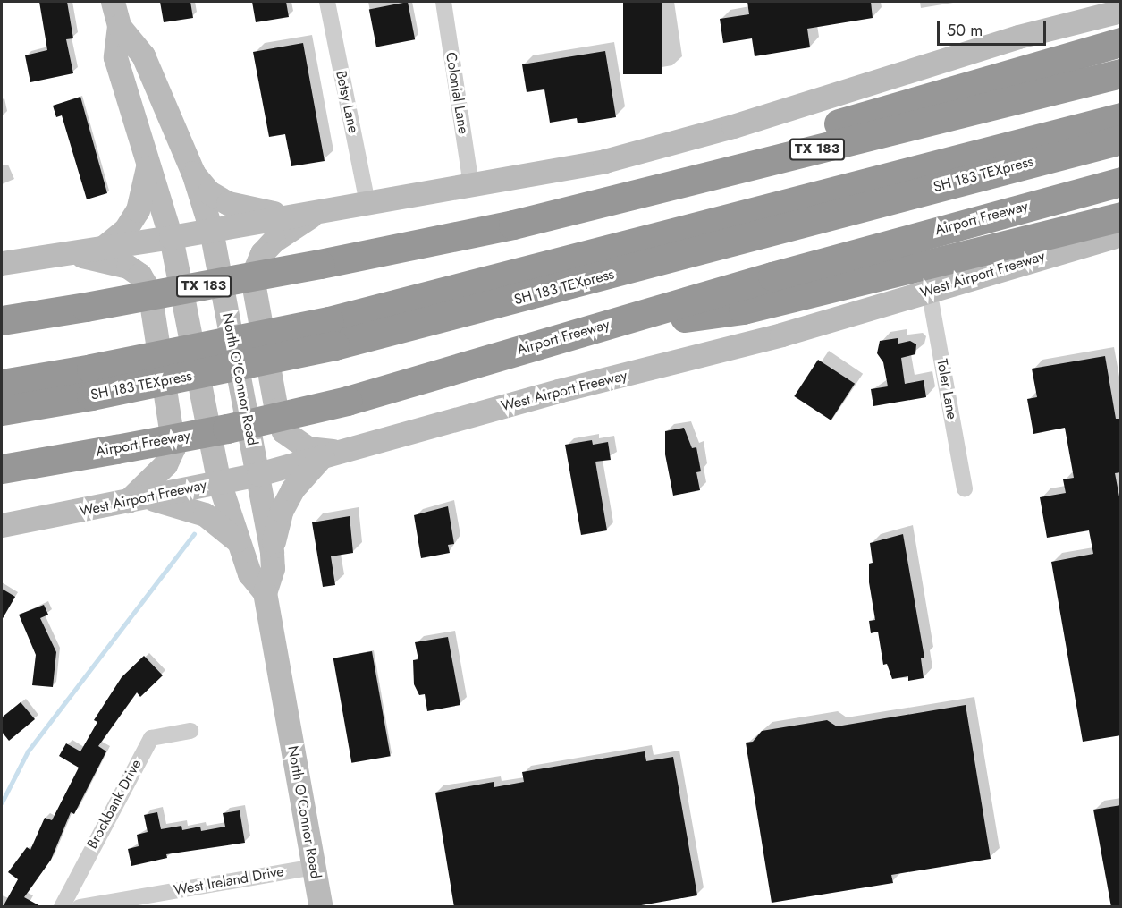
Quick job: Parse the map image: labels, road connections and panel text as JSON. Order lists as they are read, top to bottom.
{
  "streets": {
    "highway": ["TX 183", "SH 183 TEXpress", "Airport Freeway"],
    "main road": ["West Airport Freeway", "North O'Connor Road"],
    "street": [
      "Colonial Lane",
      "Betsy Lane",
      "Toler Lane",
      "Brockbank Drive",
      "West Ireland Drive"
    ]
  },
  "crossings": [
    ["West Airport Freeway", "North O'Connor Road"],
    ["West Airport Freeway", "Toler Lane"],
    ["North O'Connor Road", "West Ireland Drive"]
  ],
  "scale_bar": "50 m"
}
